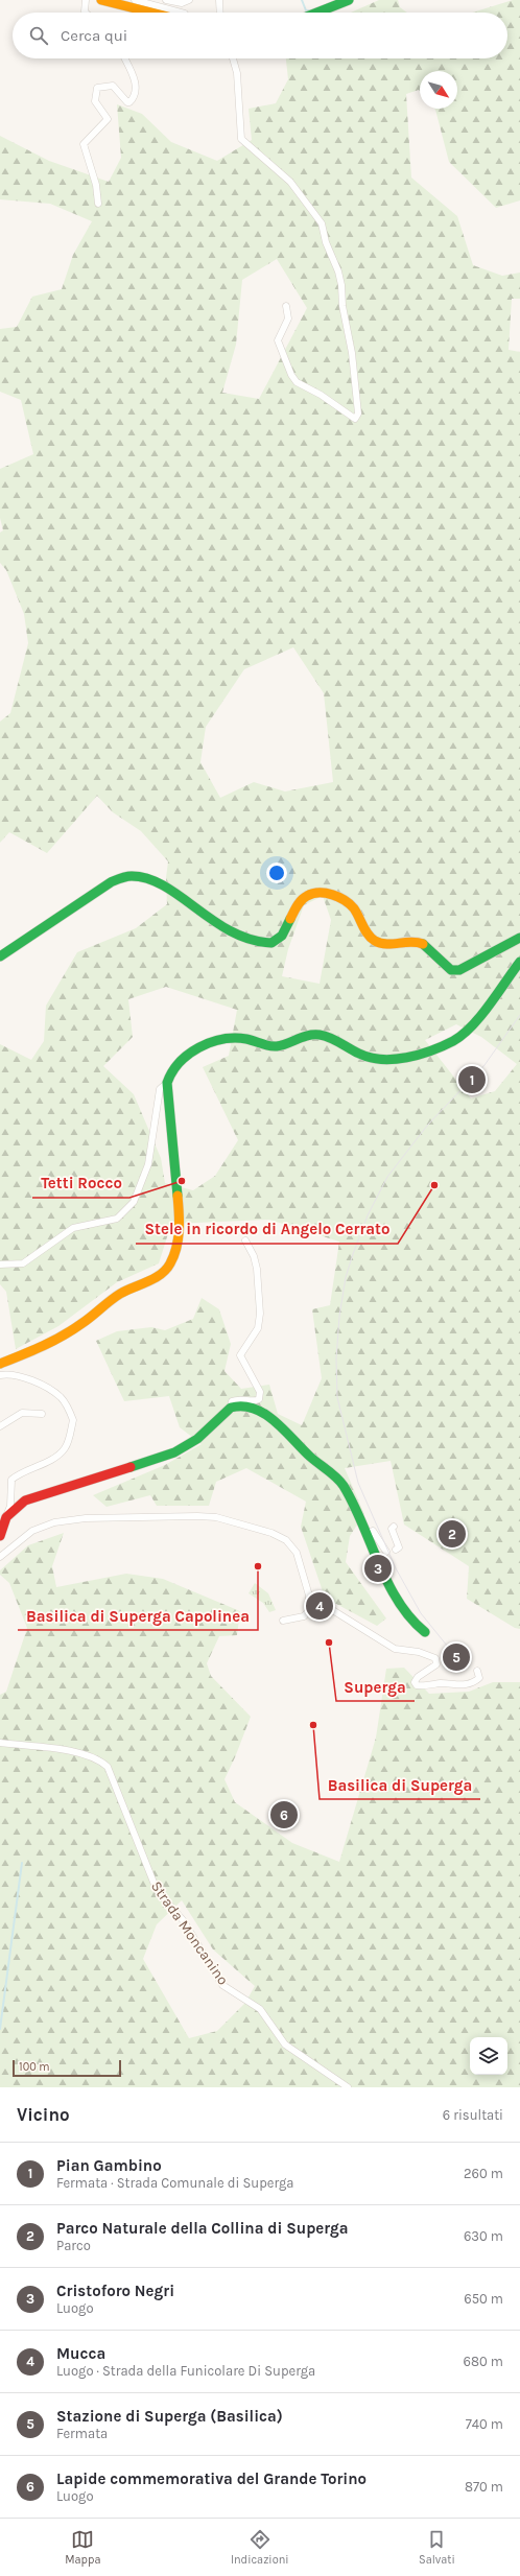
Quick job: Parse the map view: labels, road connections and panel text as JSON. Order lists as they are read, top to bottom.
{
  "streets": {
    "street": ["Strada Moncanino"]
  },
  "places": [
    "Tetti Rocco",
    "Stele in ricordo di Angelo Cerrato",
    "Basilica di Superga Capolinea",
    "Superga",
    "Basilica di Superga"
  ],
  "scale_bar": "100 m",
  "north": "bottom right",
  "page": {
    "search": "Cerca qui",
    "pins": [
      "1",
      "2",
      "3",
      "4",
      "5",
      "6"
    ],
    "scale": "100 m",
    "heading": ["Vicino", "6 risultati"],
    "list": [
      {
        "mark": "1",
        "name": "Pian Gambino",
        "note": "Fermata · Strada Comunale di Superga",
        "value": "260 m"
      },
      {
        "mark": "2",
        "name": "Parco Naturale della Collina di Superga",
        "note": "Parco",
        "value": "630 m"
      },
      {
        "mark": "3",
        "name": "Cristoforo Negri",
        "note": "Luogo",
        "value": "650 m"
      },
      {
        "mark": "4",
        "name": "Mucca",
        "note": "Luogo · Strada della Funicolare Di Superga",
        "value": "680 m"
      },
      {
        "mark": "5",
        "name": "Stazione di Superga (Basilica)",
        "note": "Fermata",
        "value": "740 m"
      },
      {
        "mark": "6",
        "name": "Lapide commemorativa del Grande Torino",
        "note": "Luogo",
        "value": "870 m"
      }
    ],
    "nav": ["Mappa", "Indicazioni", "Salvati"]
  }
}
